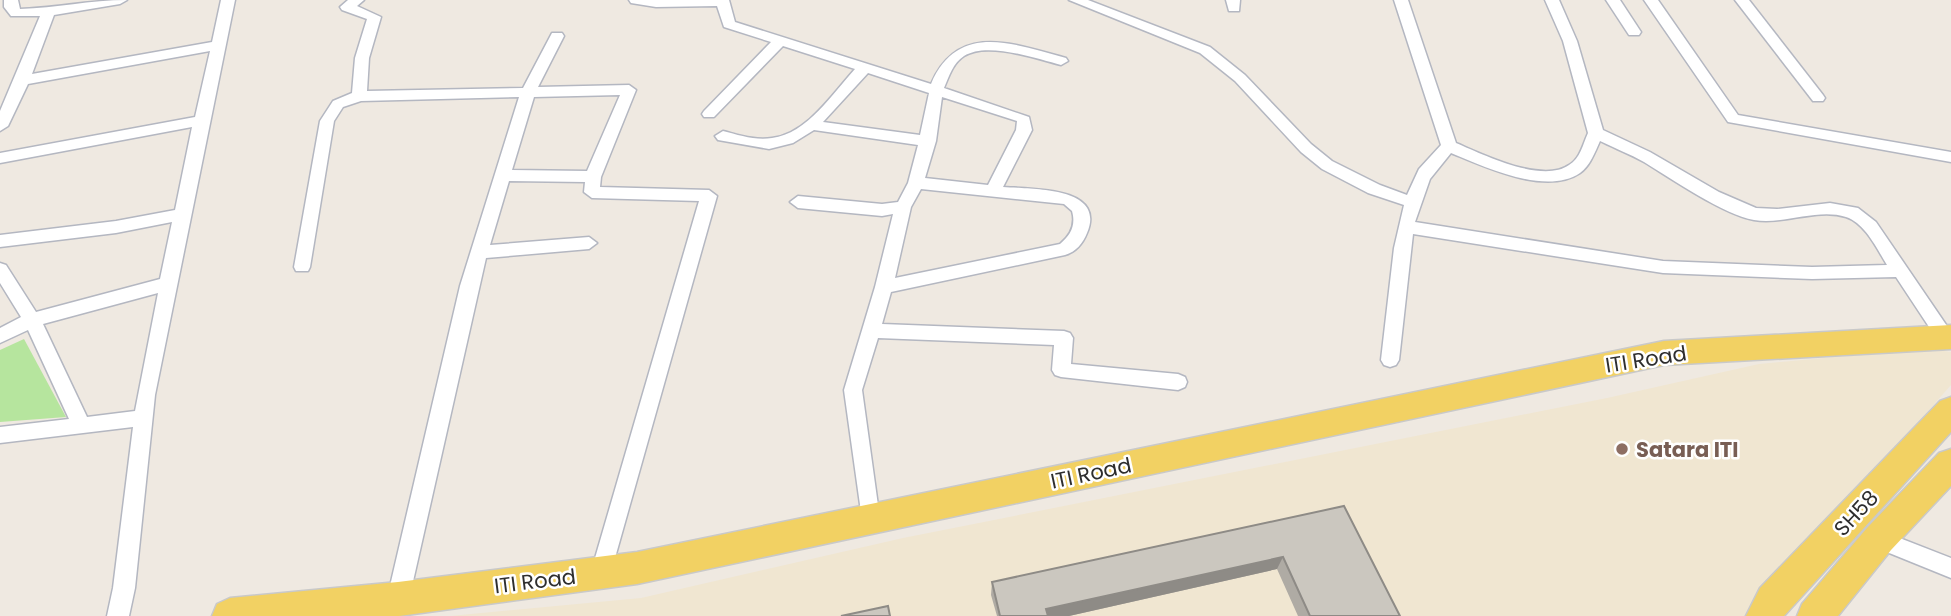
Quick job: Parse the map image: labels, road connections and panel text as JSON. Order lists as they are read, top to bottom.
{
  "streets": {
    "main road": ["ITI Road", "SH58"]
  },
  "places": ["Satara ITI"]
}
